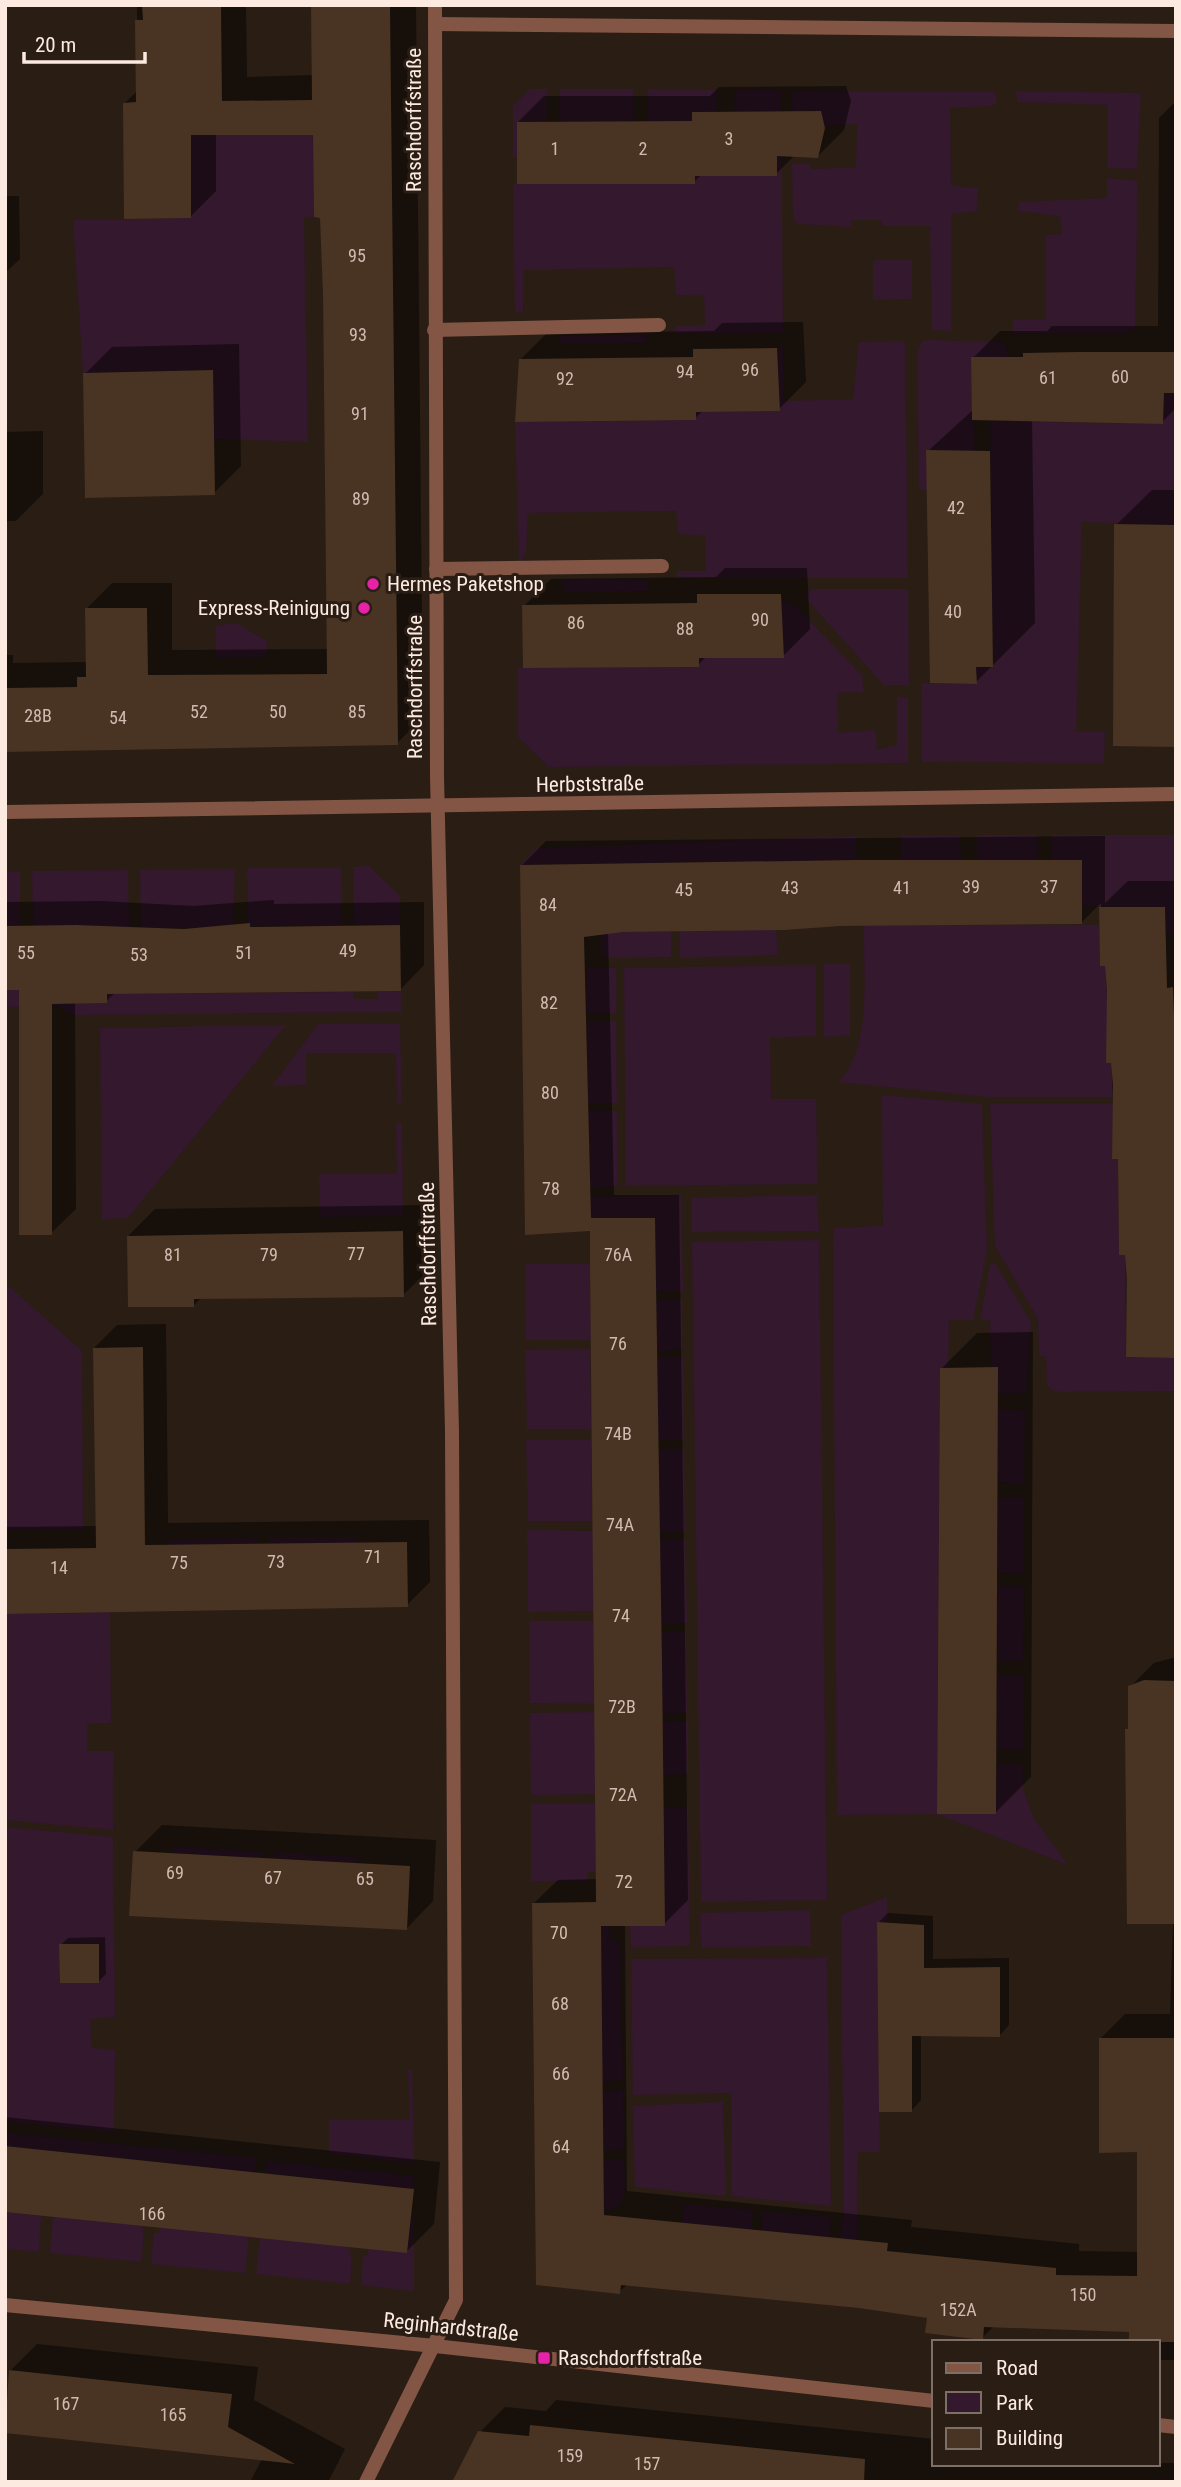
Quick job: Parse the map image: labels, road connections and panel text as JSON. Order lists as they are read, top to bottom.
{
  "streets": {
    "street": ["Raschdorffstraße", "Herbststraße", "Reginhardstraße"]
  },
  "crossings": [
    ["Raschdorffstraße", "Herbststraße"],
    ["Raschdorffstraße", "Reginhardstraße"]
  ],
  "places": {
    "other": ["Hermes Paketshop", "Express-Reinigung"],
    "transit": ["Raschdorffstraße"]
  },
  "house_numbers": [
    "3",
    "1",
    "2",
    "95",
    "93",
    "96",
    "94",
    "60",
    "61",
    "92",
    "91",
    "89",
    "42",
    "40",
    "90",
    "86",
    "88",
    "52",
    "50",
    "85",
    "28B",
    "54",
    "39",
    "37",
    "43",
    "41",
    "45",
    "84",
    "49",
    "55",
    "51",
    "53",
    "82",
    "80",
    "78",
    "77",
    "81",
    "79",
    "76A",
    "76",
    "74B",
    "74A",
    "71",
    "73",
    "75",
    "14",
    "74",
    "72B",
    "72A",
    "69",
    "67",
    "65",
    "72",
    "70",
    "68",
    "66",
    "64",
    "166",
    "150",
    "152A",
    "167",
    "165",
    "159",
    "157"
  ],
  "legend": ["Road", "Park", "Building"],
  "scale_bar": "20 m"
}
